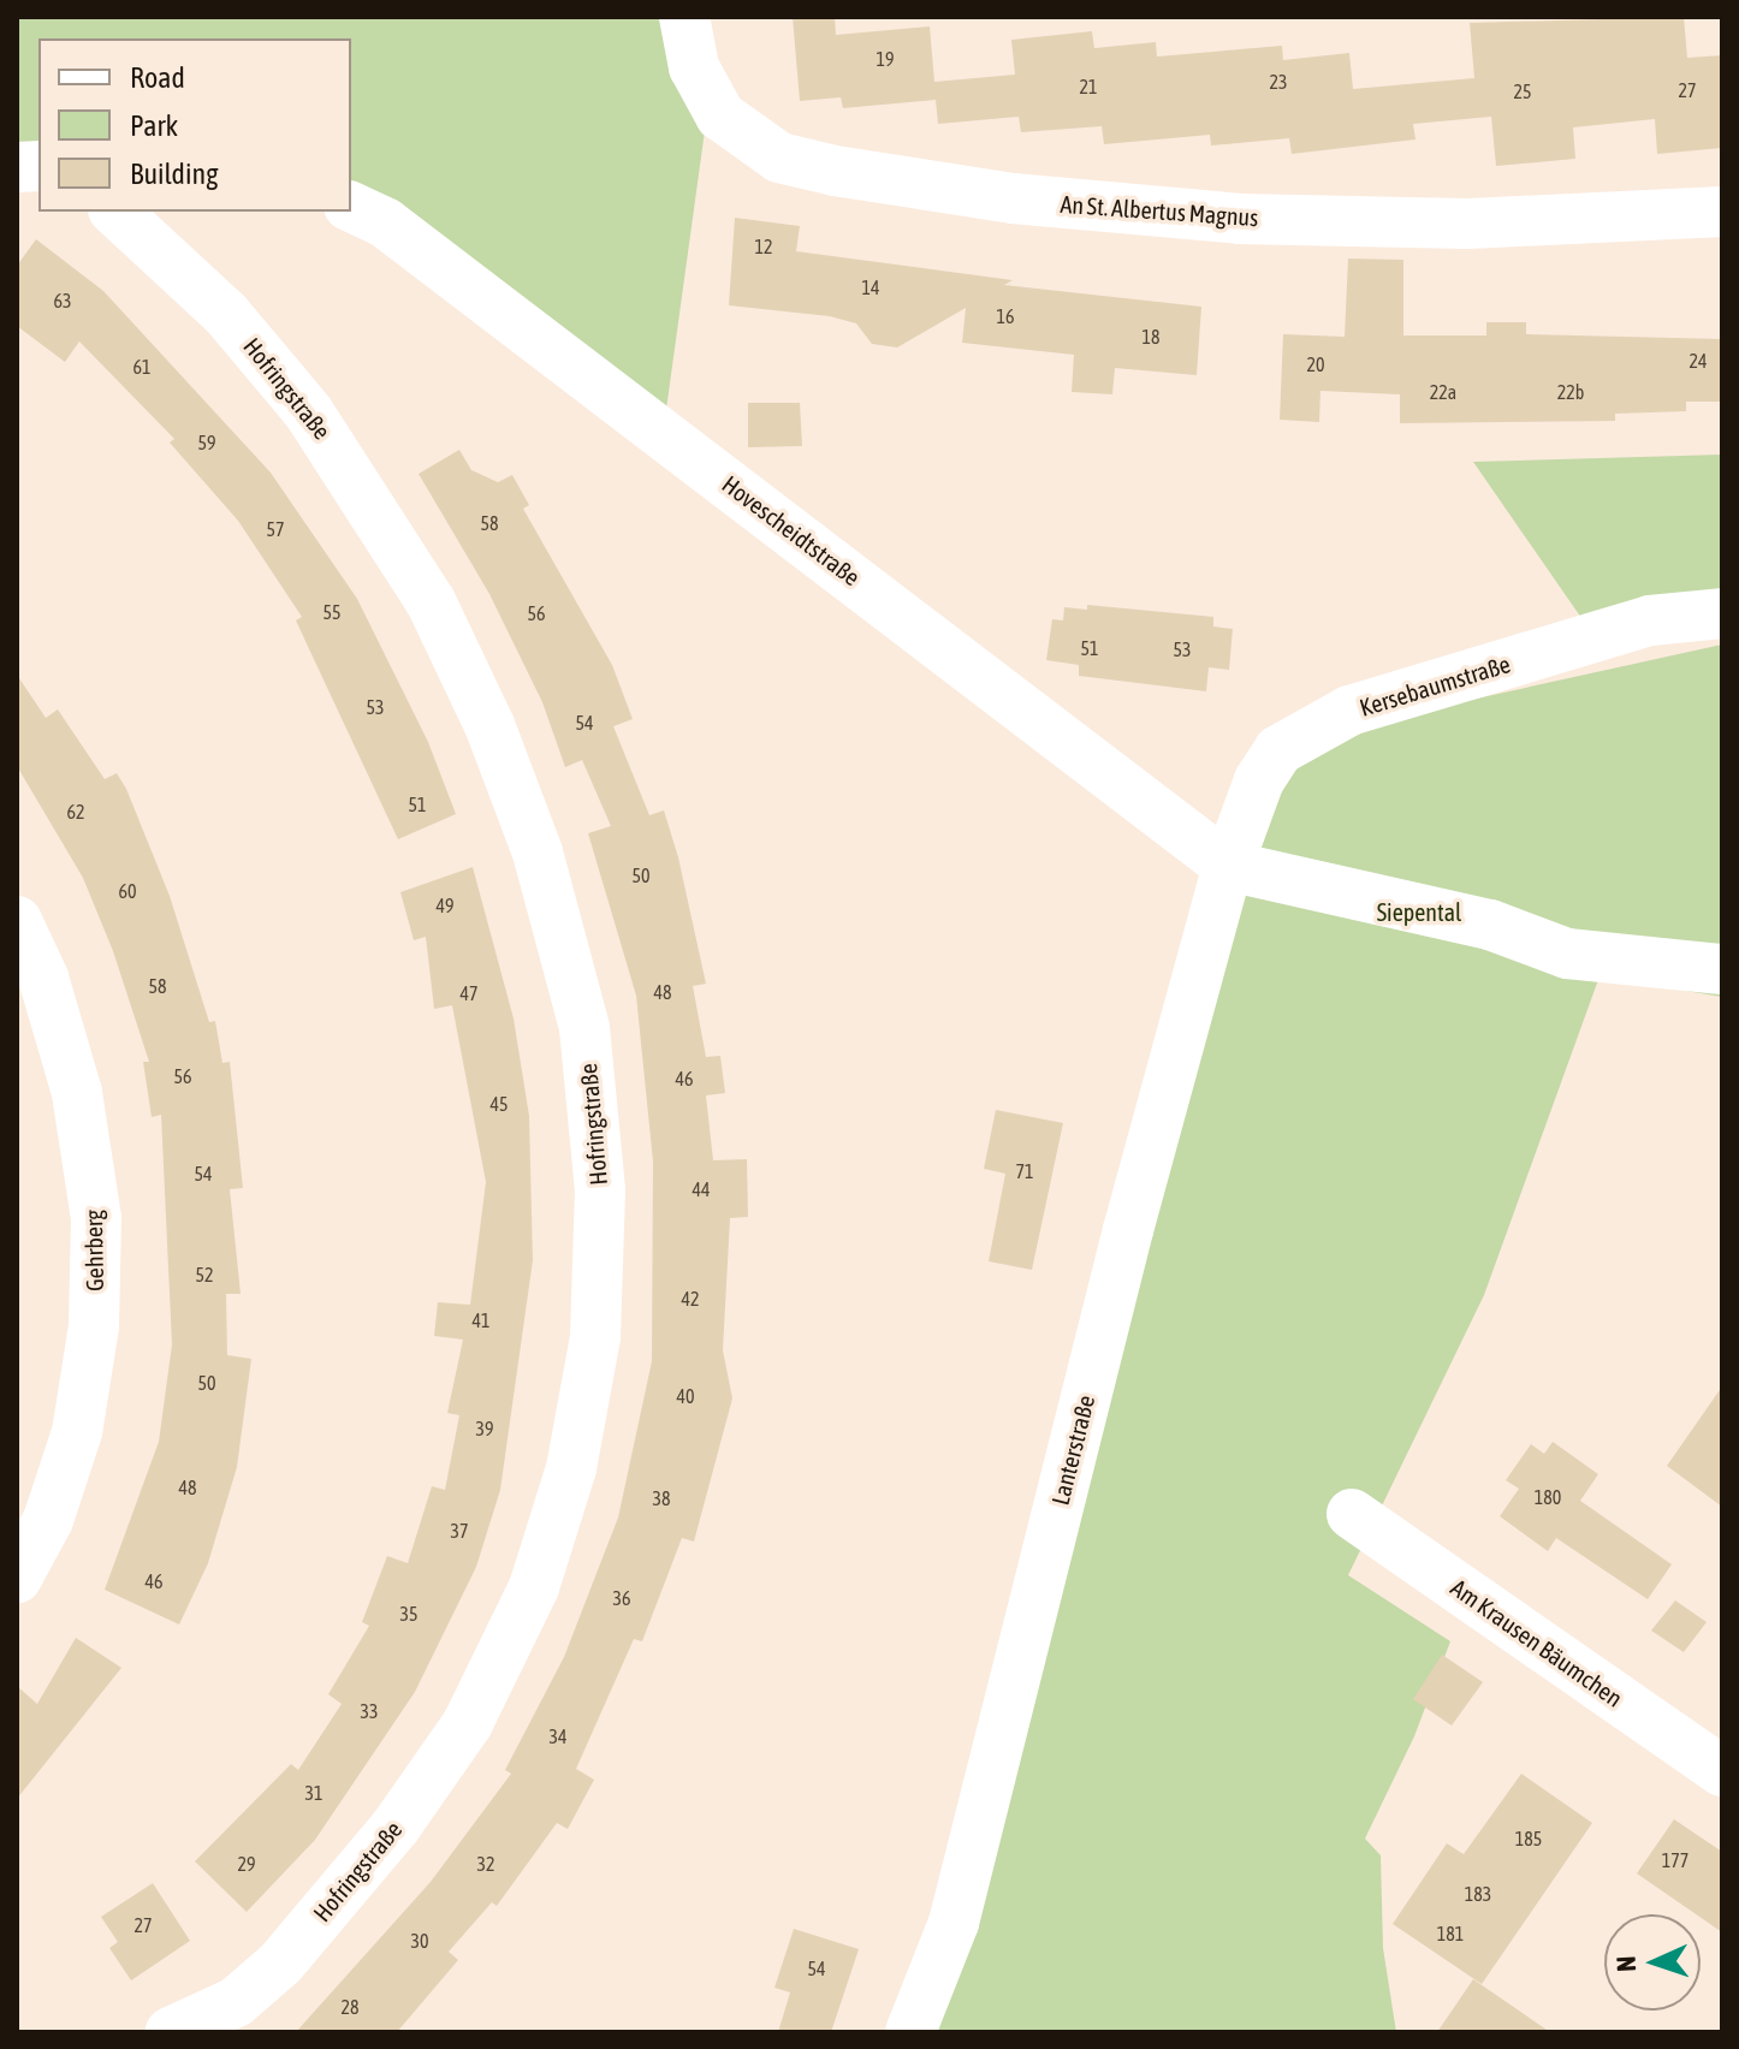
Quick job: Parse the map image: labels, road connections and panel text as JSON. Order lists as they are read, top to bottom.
{
  "streets": {
    "street": [
      "An St. Albertus Magnus",
      "Hofringstraße",
      "Hovescheidtstraße",
      "Kersebaumstraße",
      "Gehrberg",
      "Lanterstraße",
      "Am Krausen Bäumchen"
    ]
  },
  "crossings": [
    ["Hovescheidtstraße", "Kersebaumstraße"],
    ["Hovescheidtstraße", "Lanterstraße"],
    ["Kersebaumstraße", "Lanterstraße"]
  ],
  "parks": ["Siepental"],
  "house_numbers": [
    "19",
    "23",
    "21",
    "27",
    "25",
    "12",
    "14",
    "63",
    "16",
    "18",
    "24",
    "20",
    "61",
    "22a",
    "22b",
    "59",
    "58",
    "57",
    "55",
    "56",
    "51",
    "53",
    "53",
    "54",
    "51",
    "62",
    "50",
    "60",
    "49",
    "58",
    "48",
    "47",
    "56",
    "46",
    "45",
    "71",
    "54",
    "44",
    "52",
    "42",
    "41",
    "50",
    "40",
    "39",
    "48",
    "180",
    "38",
    "37",
    "46",
    "36",
    "35",
    "33",
    "34",
    "31",
    "185",
    "177",
    "29",
    "32",
    "183",
    "27",
    "181",
    "30",
    "54",
    "28"
  ],
  "legend": ["Road", "Park", "Building"],
  "north": "left"
}
